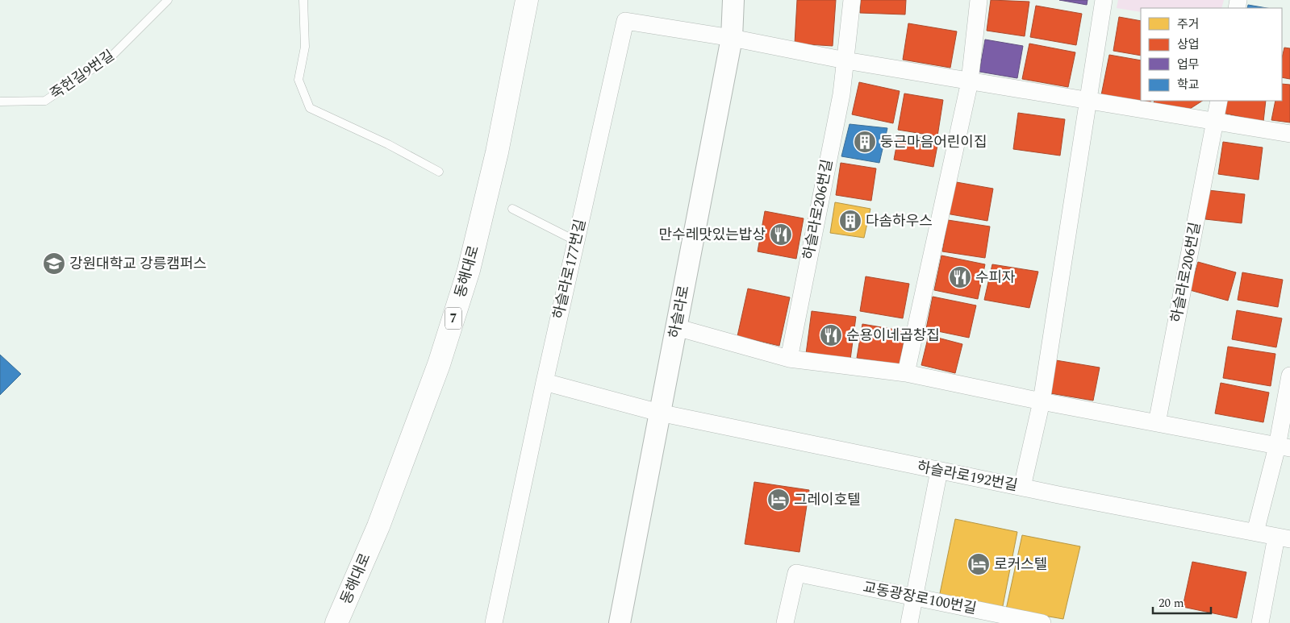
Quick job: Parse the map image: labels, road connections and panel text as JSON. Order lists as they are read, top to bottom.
{
  "streets": {
    "main road": ["동해대로", "7"],
    "street": [
      "하슬라로206번길",
      "하슬라로177번길",
      "하슬라로",
      "하슬라로192번길",
      "교동광장로100번길"
    ],
    "lane": ["죽헌길9번길"]
  },
  "crossings": [
    ["하슬라로177번길", "하슬라로"],
    ["하슬라로177번길", "하슬라로192번길"],
    ["하슬라로", "하슬라로192번길"]
  ],
  "places": {
    "building": ["둥근마음어린이집", "다솜하우스"],
    "restaurant": ["만수레맛있는밥상", "수피자", "순용이네곱창집"],
    "school or university": ["강원대학교 강릉캠퍼스"],
    "hotel": ["그레이호텔", "로커스텔"]
  },
  "legend": [
    "주거",
    "상업",
    "업무",
    "학교"
  ],
  "scale_bar": "20 m"
}
